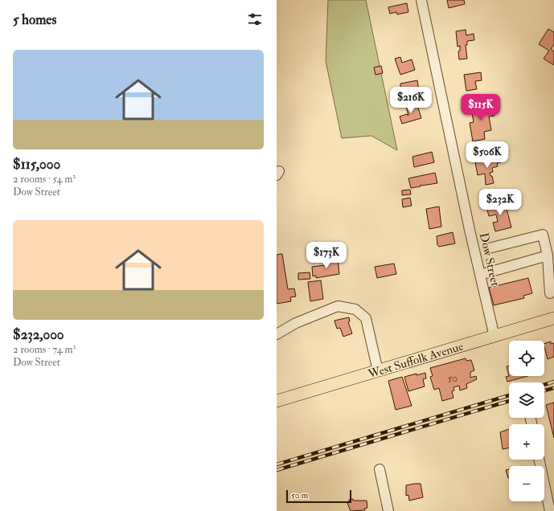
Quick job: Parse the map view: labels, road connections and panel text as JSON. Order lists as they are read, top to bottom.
{
  "streets": {
    "main road": ["West Suffolk Avenue"],
    "street": ["Dow Street"]
  },
  "crossings": [
    ["Dow Street", "West Suffolk Avenue"]
  ],
  "house_numbers": ["50"],
  "scale_bar": "50 m",
  "page": {
    "heading": "5 homes",
    "list": [
      {
        "name": "$115,000",
        "note": "2 rooms · 54 m² · Dow Street"
      },
      {
        "name": "$232,000",
        "note": "2 rooms · 74 m² · Dow Street"
      }
    ],
    "price": [
      "$216K",
      "$115K",
      "$506K",
      "$232K",
      "$173K"
    ],
    "map_buttons": ["+", "−"],
    "scale": "50 m"
  }
}
